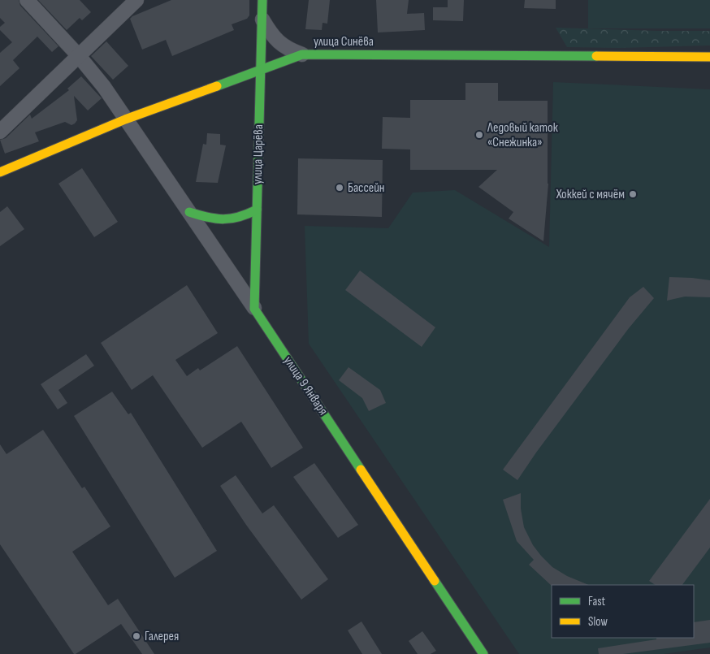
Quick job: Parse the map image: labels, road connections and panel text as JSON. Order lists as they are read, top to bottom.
{
  "streets": {
    "main road": ["улица Синёва", "улица Царёва", "улица 9 Января"]
  },
  "crossings": [
    ["улица Синёва", "улица Царёва"],
    ["улица Синёва", "улица 9 Января"],
    ["улица Царёва", "улица 9 Января"]
  ],
  "places": [
    "Ледовый каток «Снежинка»",
    "Бассейн",
    "Хоккей с мячём",
    "Галерея"
  ],
  "legend": ["Fast", "Slow"]
}
